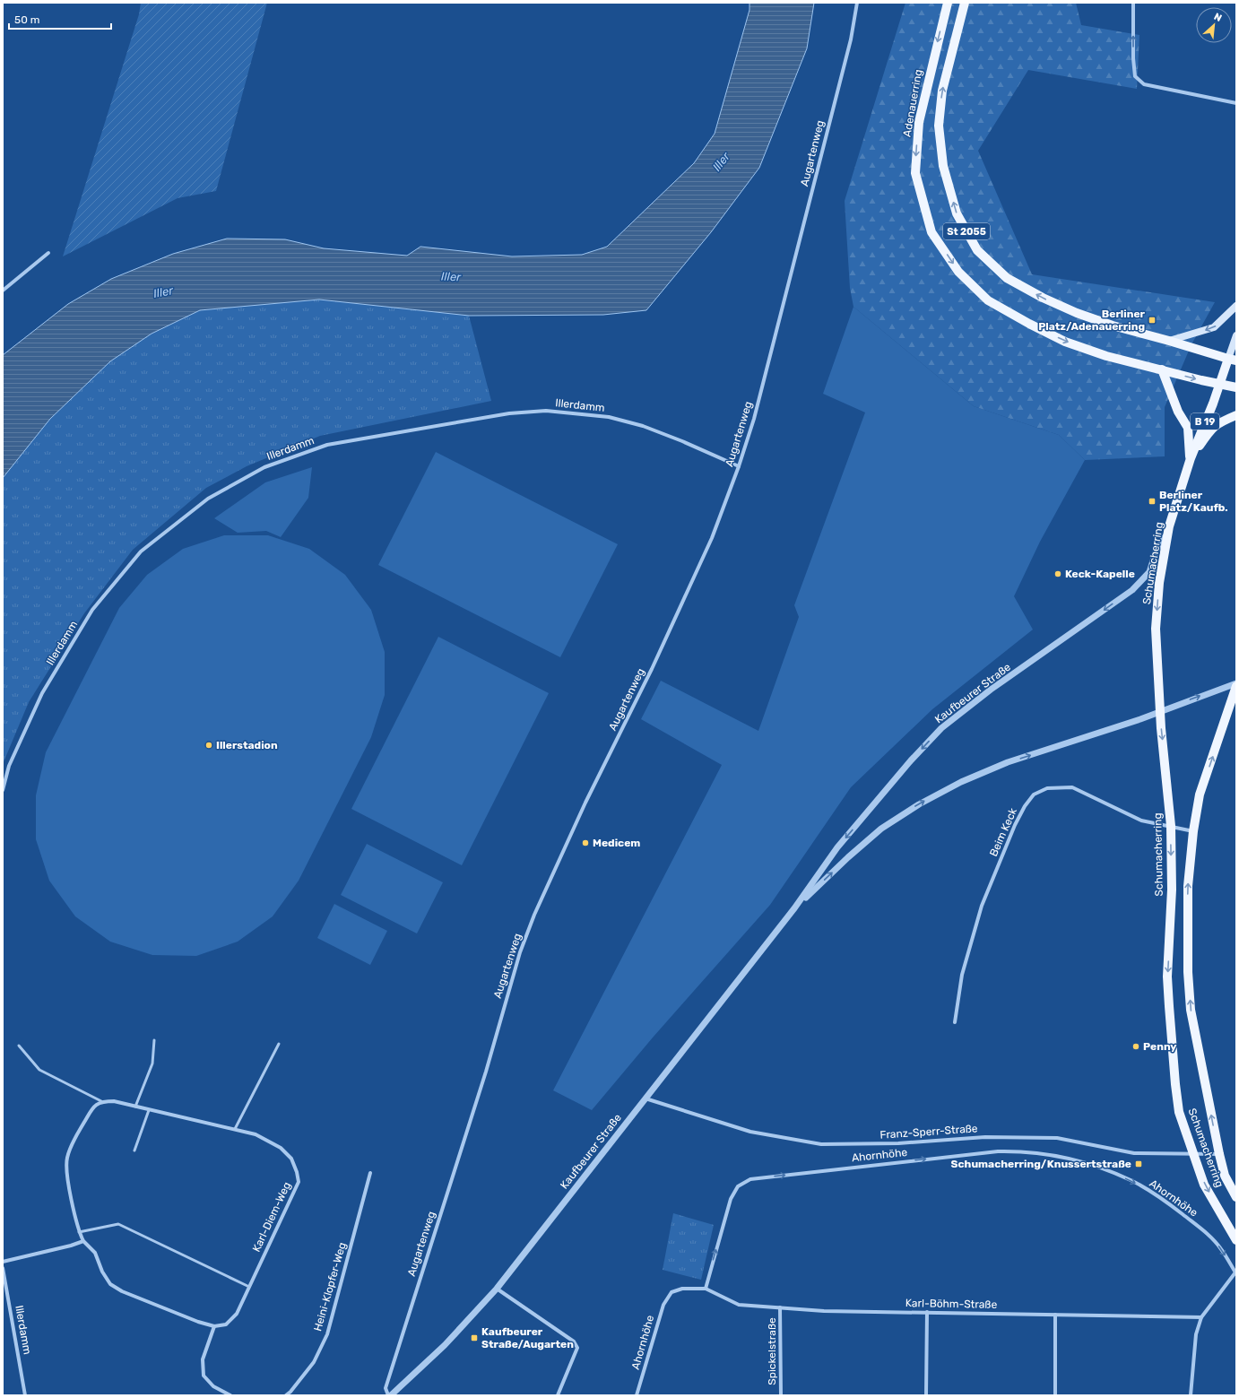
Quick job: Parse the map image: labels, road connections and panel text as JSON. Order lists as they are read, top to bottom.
{
  "streets": {
    "main road": [
      "Adenauerring",
      "St 2055",
      "B 19",
      "Schumacherring"
    ],
    "street": [
      "Augartenweg",
      "Illerdamm",
      "Kaufbeurer Straße",
      "Beim Keck",
      "Franz-Sperr-Straße",
      "Ahornhöhe",
      "Karl-Diem-Weg",
      "Heini-Klopfer-Weg",
      "Karl-Böhm-Straße",
      "Spickelstraße"
    ]
  },
  "crossings": [
    ["Adenauerring", "B 19"],
    ["Augartenweg", "Illerdamm"],
    ["Augartenweg", "Kaufbeurer Straße"],
    ["B 19", "Schumacherring"],
    ["Schumacherring", "Kaufbeurer Straße"],
    ["Schumacherring", "Beim Keck"],
    ["Schumacherring", "Franz-Sperr-Straße"],
    ["Kaufbeurer Straße", "Franz-Sperr-Straße"],
    ["Ahornhöhe", "Karl-Böhm-Straße"],
    ["Karl-Böhm-Straße", "Spickelstraße"]
  ],
  "one_way": ["Adenauerring", "Ahornhöhe"],
  "water": ["Iller"],
  "places": {
    "transit": [
      "Berliner Platz/Adenauerring",
      "Berliner Platz/Kaufb.",
      "Schumacherring/Knussertstraße",
      "Kaufbeurer Straße/Augarten"
    ],
    "other": [
      "Keck-Kapelle",
      "Illerstadion",
      "Medicem",
      "Penny"
    ]
  },
  "scale_bar": "50 m",
  "north": "top right"
}
